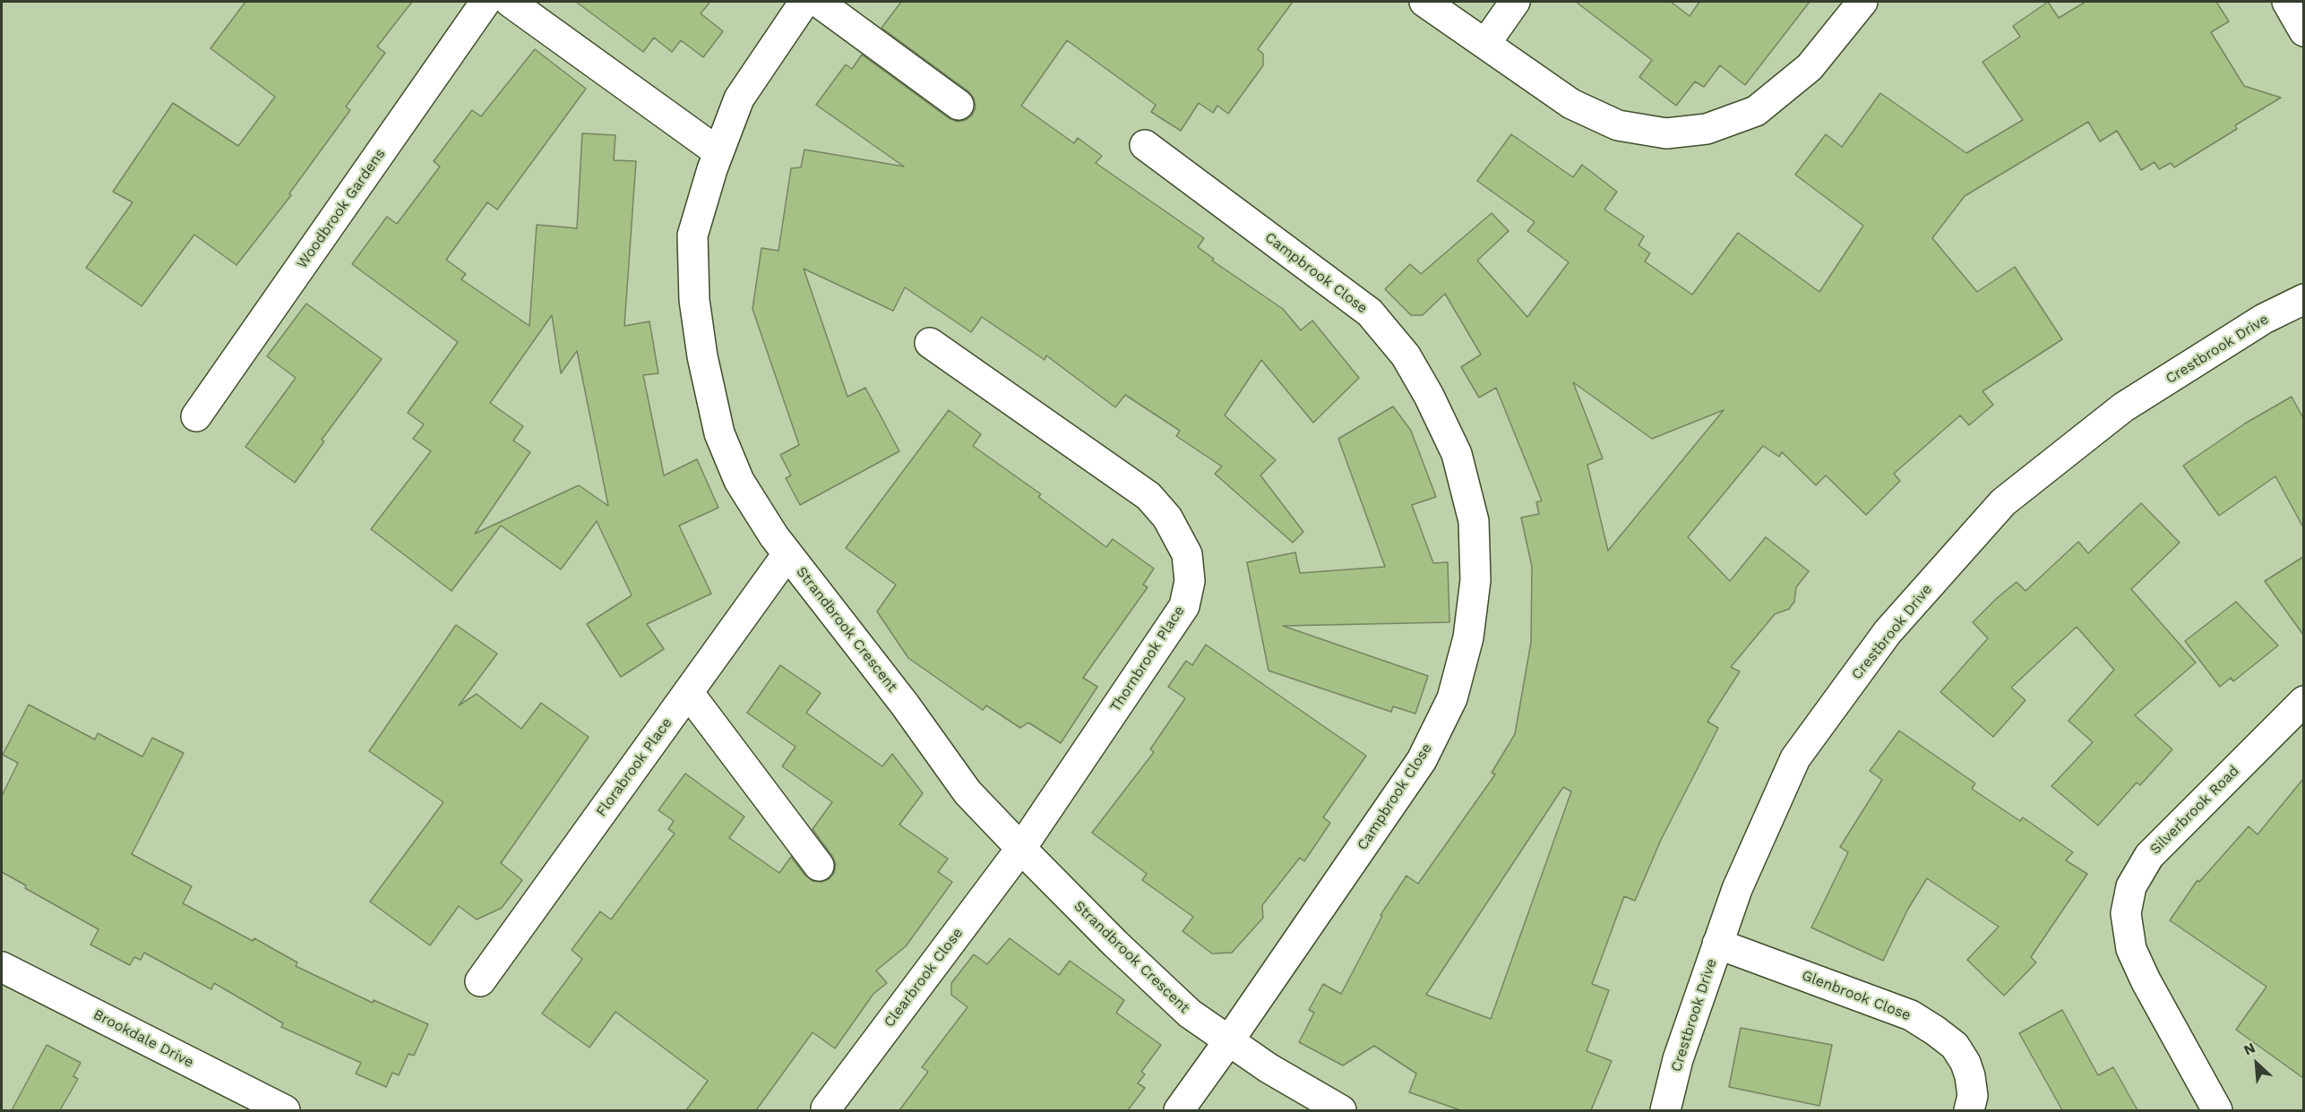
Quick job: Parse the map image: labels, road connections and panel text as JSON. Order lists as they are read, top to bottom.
{
  "streets": {
    "street": [
      "Woodbrook Gardens",
      "Campbrook Close",
      "Crestbrook Drive",
      "Strandbrook Crescent",
      "Thornbrook Place",
      "Florabrook Place",
      "Silverbrook Road",
      "Clearbrook Close",
      "Glenbrook Close",
      "Brookdale Drive"
    ]
  },
  "crossings": [
    ["Campbrook Close", "Strandbrook Crescent"],
    ["Crestbrook Drive", "Glenbrook Close"],
    ["Strandbrook Crescent", "Thornbrook Place"],
    ["Strandbrook Crescent", "Florabrook Place"],
    ["Strandbrook Crescent", "Clearbrook Close"],
    ["Thornbrook Place", "Clearbrook Close"]
  ],
  "north": "top left"
}
